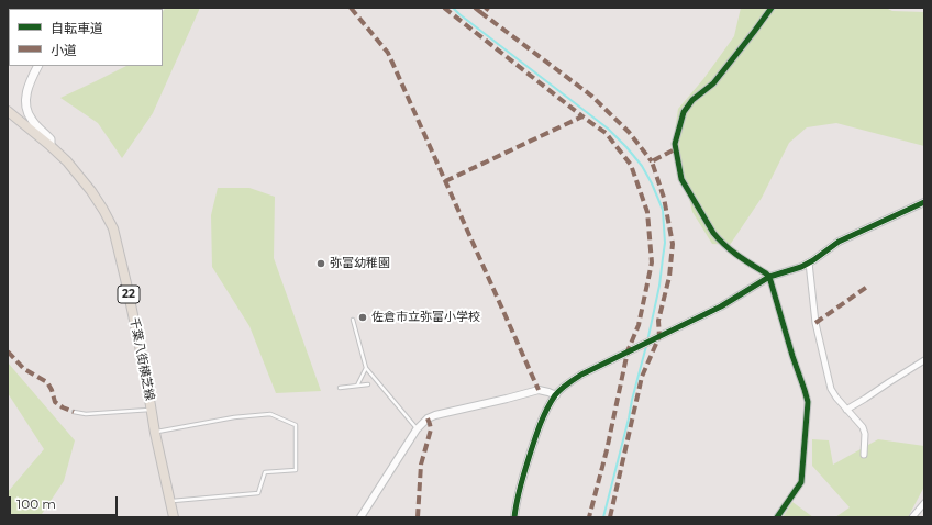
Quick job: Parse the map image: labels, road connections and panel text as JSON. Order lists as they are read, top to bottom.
{
  "streets": {
    "main road": ["22", "千葉八街横芝線"]
  },
  "places": ["弥富幼稚園", "佐倉市立弥富小学校"],
  "legend": ["自転車道", "小道"],
  "scale_bar": "100 m"
}
